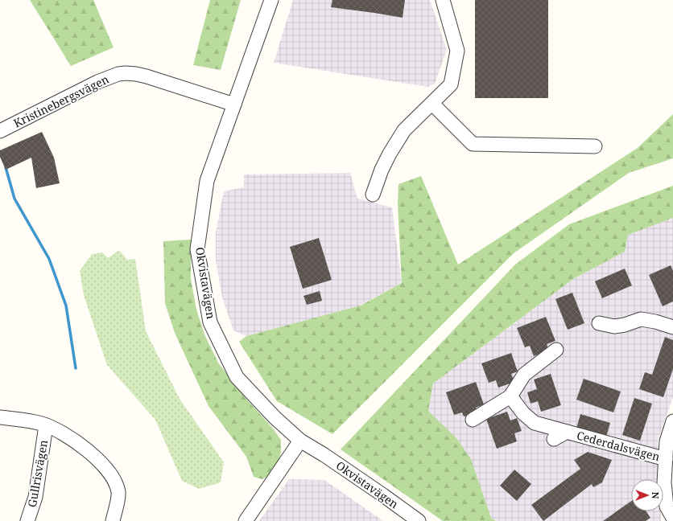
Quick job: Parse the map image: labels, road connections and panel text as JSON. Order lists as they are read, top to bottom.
{
  "streets": {
    "street": [
      "Kristinebergsvägen",
      "Okvistavägen",
      "Cederdalsvägen",
      "Gullrisvägen"
    ]
  },
  "crossings": [
    ["Kristinebergsvägen", "Okvistavägen"]
  ],
  "north": "right"
}
